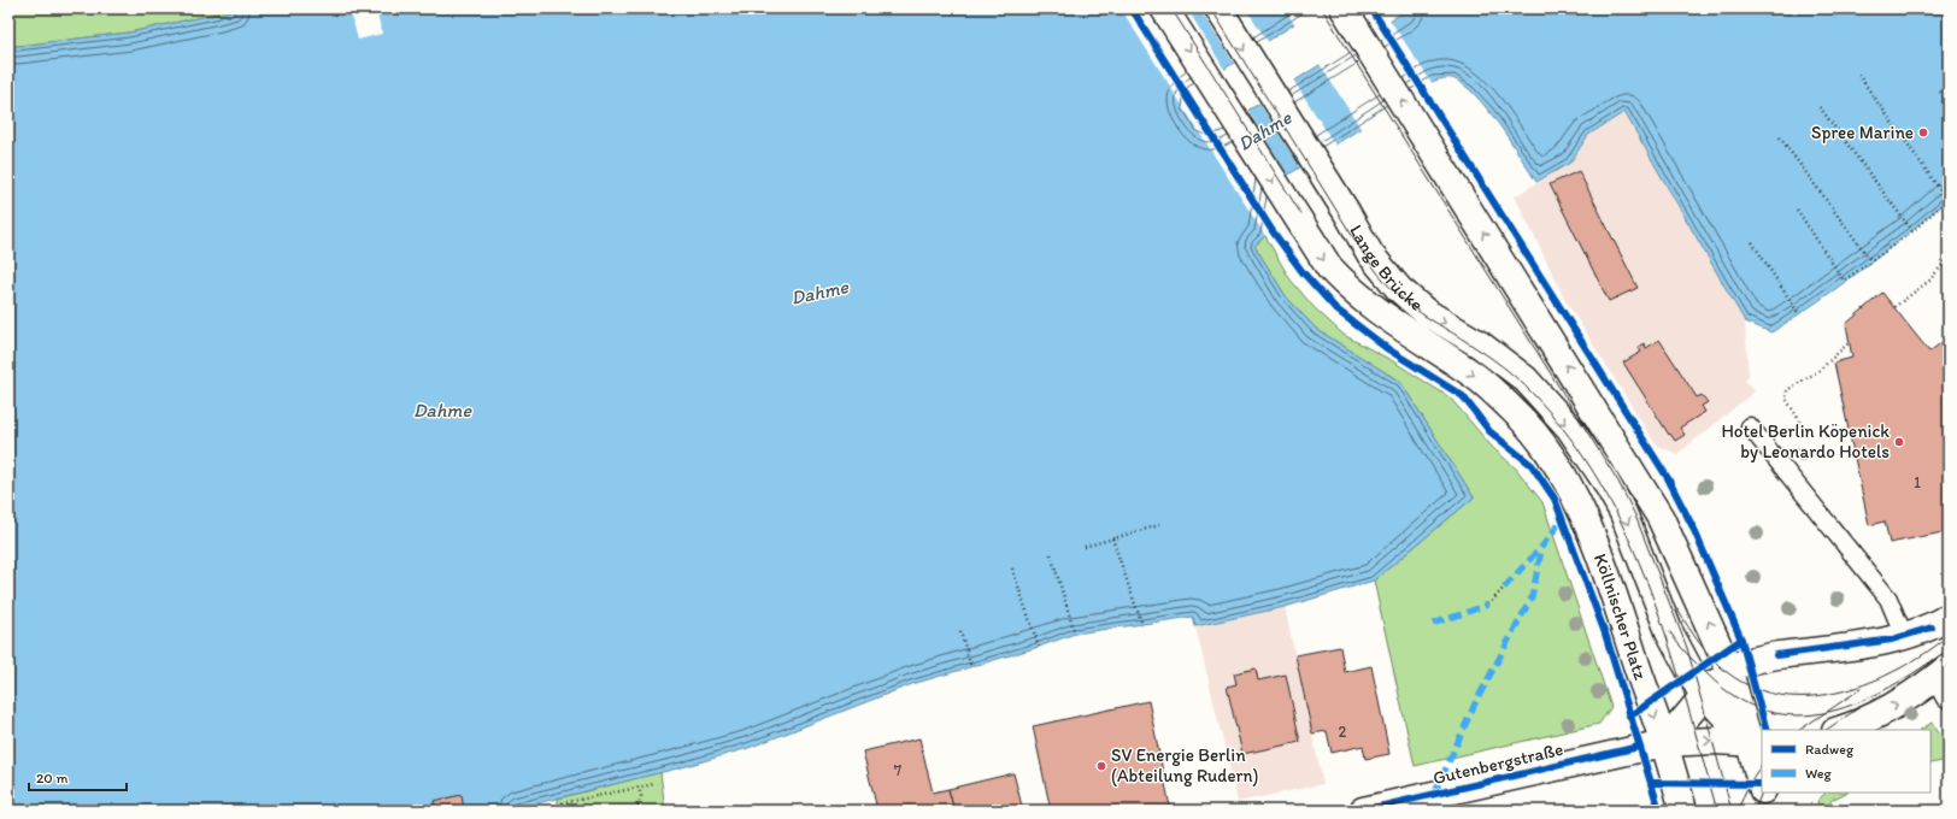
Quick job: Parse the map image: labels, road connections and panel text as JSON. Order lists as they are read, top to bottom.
{
  "streets": {
    "main road": ["Lange Brücke", "Köllnischer Platz", "Gutenbergstraße"]
  },
  "crossings": [
    ["Lange Brücke", "Köllnischer Platz"],
    ["Köllnischer Platz", "Gutenbergstraße"]
  ],
  "water": ["Dahme"],
  "places": ["Spree Marine", "Hotel Berlin Köpenick by Leonardo Hotels", "SV Energie Berlin (Abteilung Rudern)"],
  "house_numbers": ["1", "2", "7"],
  "legend": ["Radweg", "Weg"],
  "scale_bar": "20 m"
}
